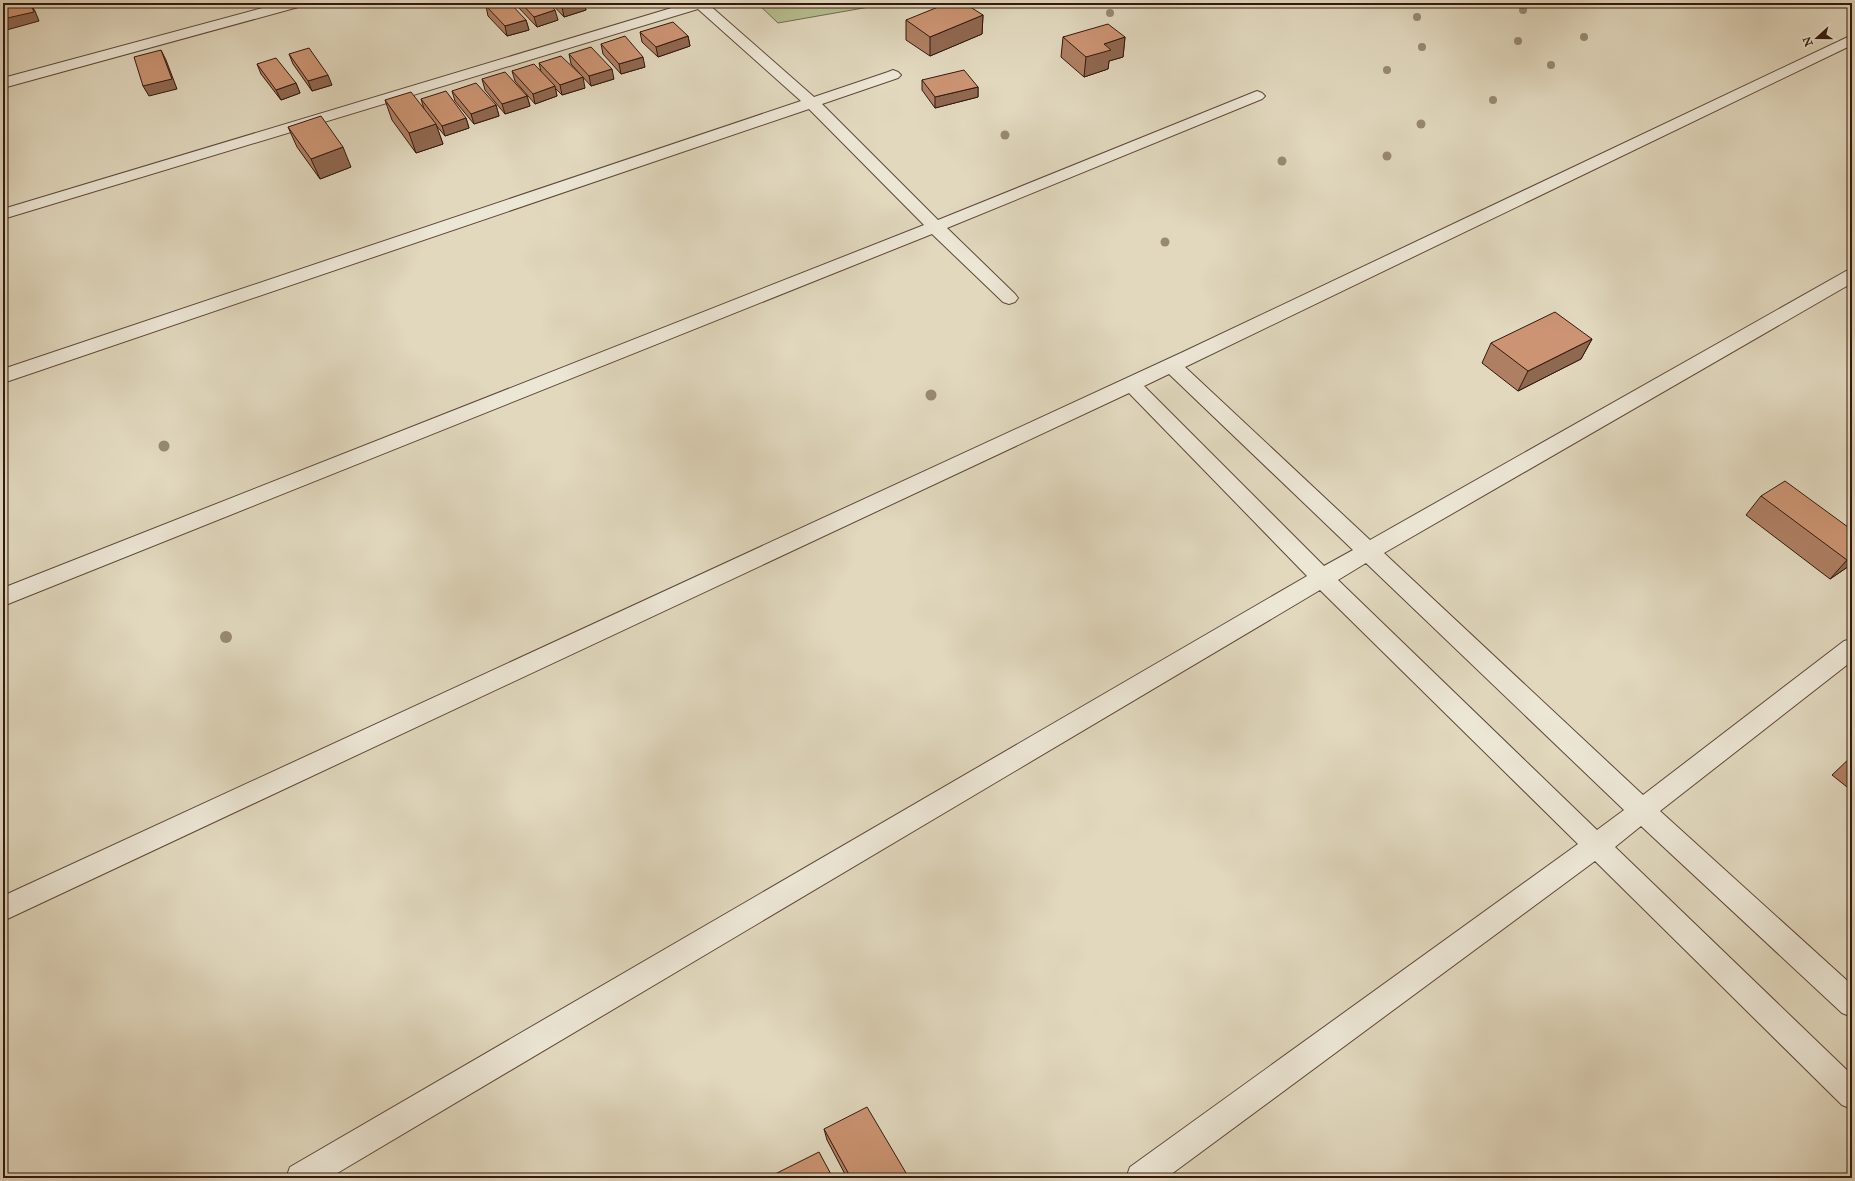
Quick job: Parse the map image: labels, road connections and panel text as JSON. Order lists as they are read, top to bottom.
{
  "north": "left"
}
